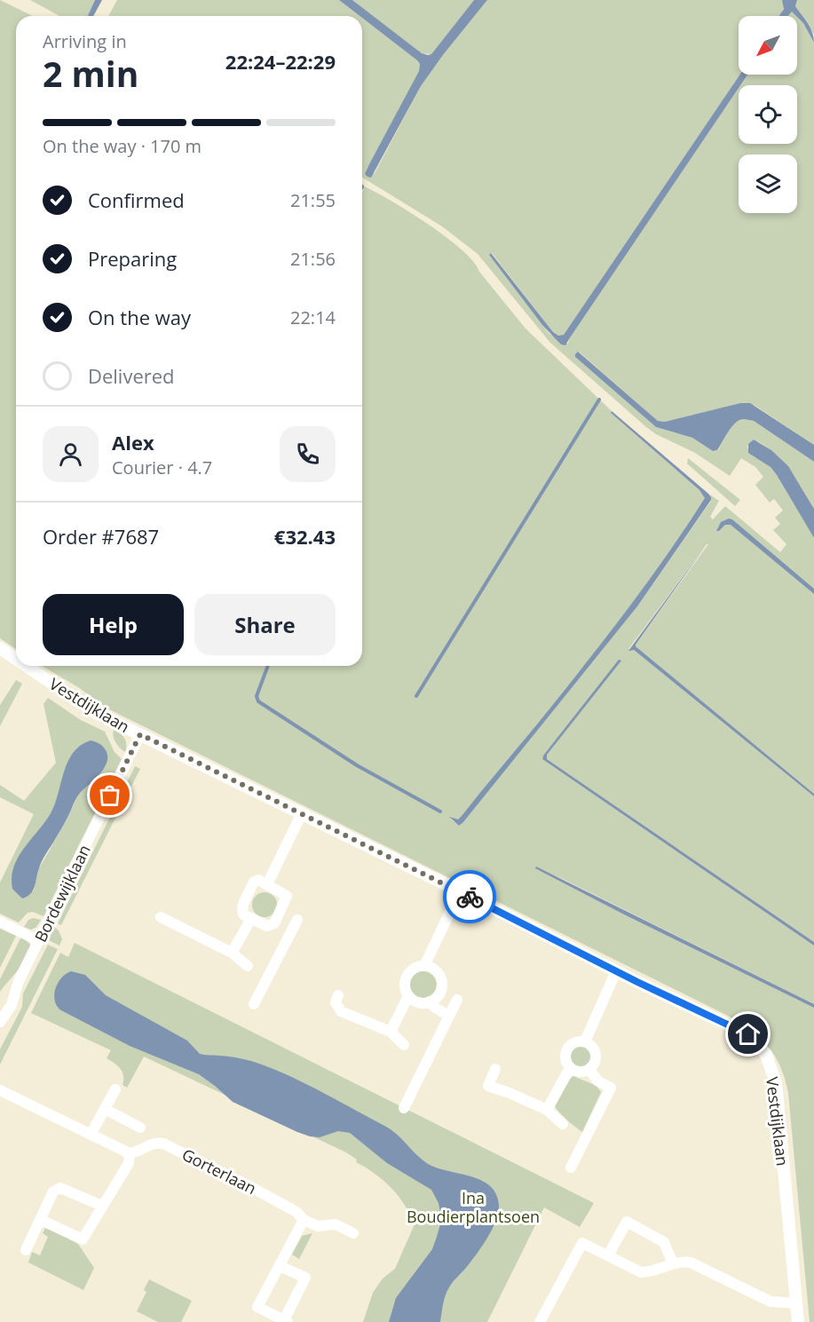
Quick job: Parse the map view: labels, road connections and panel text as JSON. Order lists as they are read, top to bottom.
{
  "streets": {
    "street": ["Vestdijklaan", "Bordewijklaan", "Gorterlaan"]
  },
  "crossings": [
    ["Vestdijklaan", "Bordewijklaan"]
  ],
  "parks": ["Ina Boudierplantsoen"],
  "north": "bottom left",
  "page": {
    "heading": ["2 min", "Arriving in", "22:24–22:29"],
    "panel": [
      "Alex",
      "Courier · 4.7",
      "Order #7687",
      "€32.43"
    ],
    "bar": "On the way · 170 m",
    "list": [
      ["Confirmed", "21:55"],
      ["Preparing", "21:56"],
      ["On the way", "22:14"],
      "Delivered"
    ],
    "buttons": ["Help", "Share"]
  }
}
